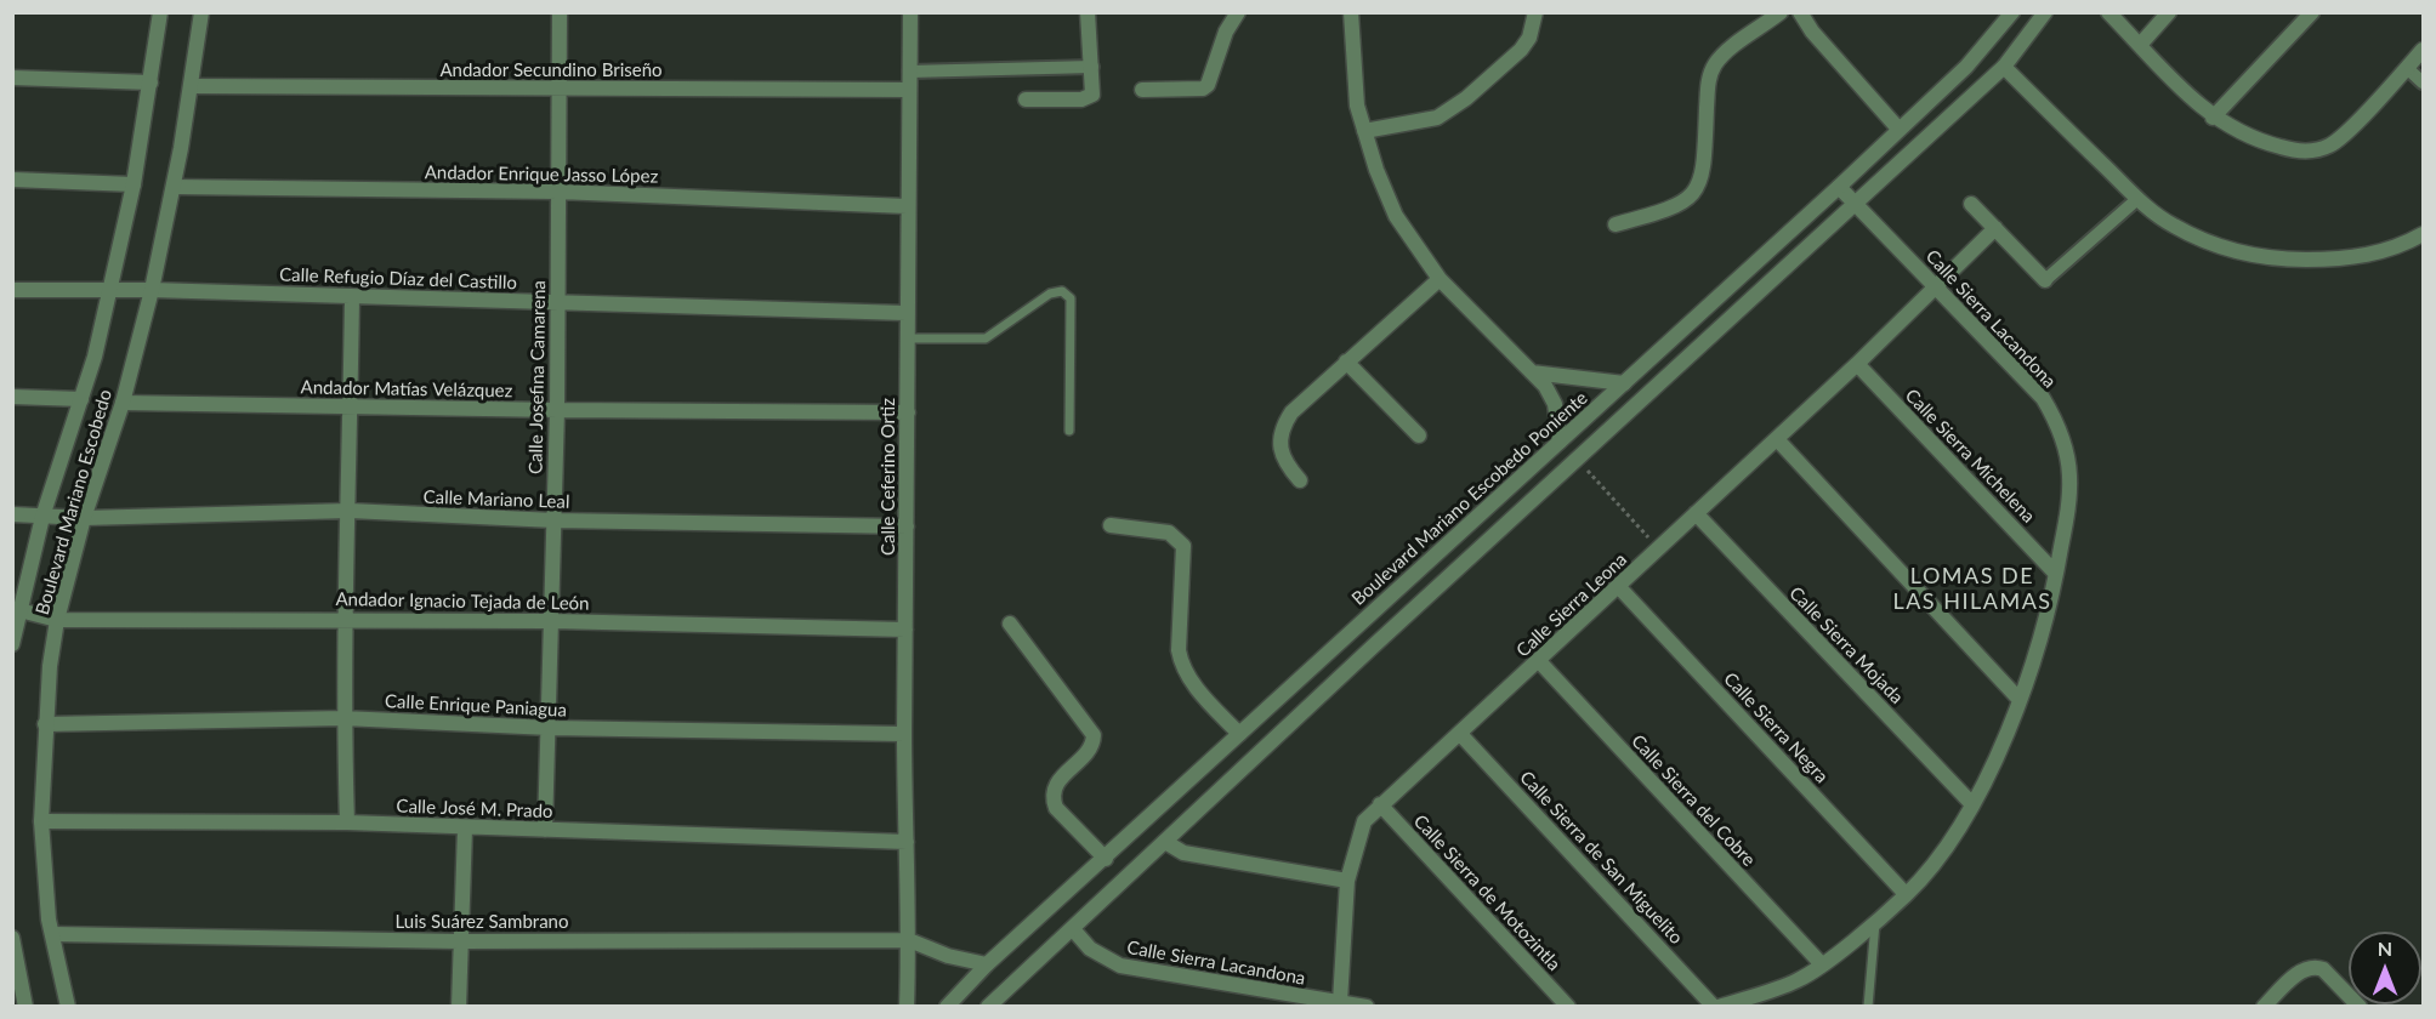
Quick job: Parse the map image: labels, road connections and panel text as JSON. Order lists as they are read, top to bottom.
{
  "streets": {
    "street": [
      "Andador Secundino Briseño",
      "Andador Enrique Jasso López",
      "Calle Refugio Díaz del Castillo",
      "Calle Sierra Lacandona",
      "Calle Josefina Camarena",
      "Andador Matías Velázquez",
      "Calle Sierra Michelena",
      "Calle Ceferino Ortiz",
      "Boulevard Mariano Escobedo Poniente",
      "Calle Mariano Leal",
      "Boulevard Mariano Escobedo",
      "Andador Ignacio Tejada de León",
      "Calle Sierra Leona",
      "Calle Sierra Mojada",
      "Calle Enrique Paniagua",
      "Calle Sierra Negra",
      "Calle Sierra del Cobre",
      "Calle José M. Prado",
      "Calle Sierra de San Miguelito",
      "Calle Sierra de Motozintla",
      "Luis Suárez Sambrano"
    ]
  },
  "crossings": [
    ["Andador Secundino Briseño", "Calle Josefina Camarena"],
    ["Andador Secundino Briseño", "Calle Ceferino Ortiz"],
    ["Andador Secundino Briseño", "Boulevard Mariano Escobedo"],
    ["Andador Enrique Jasso López", "Calle Josefina Camarena"],
    ["Andador Enrique Jasso López", "Calle Ceferino Ortiz"],
    ["Andador Enrique Jasso López", "Boulevard Mariano Escobedo"],
    ["Calle Refugio Díaz del Castillo", "Calle Josefina Camarena"],
    ["Calle Refugio Díaz del Castillo", "Calle Ceferino Ortiz"],
    ["Calle Refugio Díaz del Castillo", "Boulevard Mariano Escobedo"],
    ["Calle Sierra Lacandona", "Calle Sierra Michelena"],
    ["Calle Sierra Lacandona", "Boulevard Mariano Escobedo Poniente"],
    ["Calle Sierra Lacandona", "Calle Sierra Leona"],
    ["Calle Sierra Lacandona", "Calle Sierra Mojada"],
    ["Calle Sierra Lacandona", "Calle Sierra Negra"],
    ["Calle Sierra Lacandona", "Calle Sierra del Cobre"],
    ["Calle Sierra Lacandona", "Calle Sierra de San Miguelito"],
    ["Calle Josefina Camarena", "Andador Matías Velázquez"],
    ["Calle Josefina Camarena", "Calle Mariano Leal"],
    ["Calle Josefina Camarena", "Andador Ignacio Tejada de León"],
    ["Calle Josefina Camarena", "Calle Enrique Paniagua"],
    ["Calle Josefina Camarena", "Calle José M. Prado"],
    ["Andador Matías Velázquez", "Calle Ceferino Ortiz"],
    ["Andador Matías Velázquez", "Boulevard Mariano Escobedo"],
    ["Calle Sierra Michelena", "Calle Sierra Leona"],
    ["Calle Ceferino Ortiz", "Calle Mariano Leal"],
    ["Calle Ceferino Ortiz", "Andador Ignacio Tejada de León"],
    ["Calle Ceferino Ortiz", "Calle Enrique Paniagua"],
    ["Calle Ceferino Ortiz", "Calle José M. Prado"],
    ["Calle Ceferino Ortiz", "Luis Suárez Sambrano"],
    ["Calle Mariano Leal", "Boulevard Mariano Escobedo"],
    ["Boulevard Mariano Escobedo", "Andador Ignacio Tejada de León"],
    ["Boulevard Mariano Escobedo", "Calle Enrique Paniagua"],
    ["Boulevard Mariano Escobedo", "Calle José M. Prado"],
    ["Boulevard Mariano Escobedo", "Luis Suárez Sambrano"],
    ["Calle Sierra Leona", "Calle Sierra Mojada"],
    ["Calle Sierra Leona", "Calle Sierra Negra"],
    ["Calle Sierra Leona", "Calle Sierra del Cobre"],
    ["Calle Sierra Leona", "Calle Sierra de San Miguelito"],
    ["Calle Sierra Leona", "Calle Sierra de Motozintla"]
  ],
  "districts": ["LOMAS DE LAS HILAMAS"],
  "north": "top"
}
